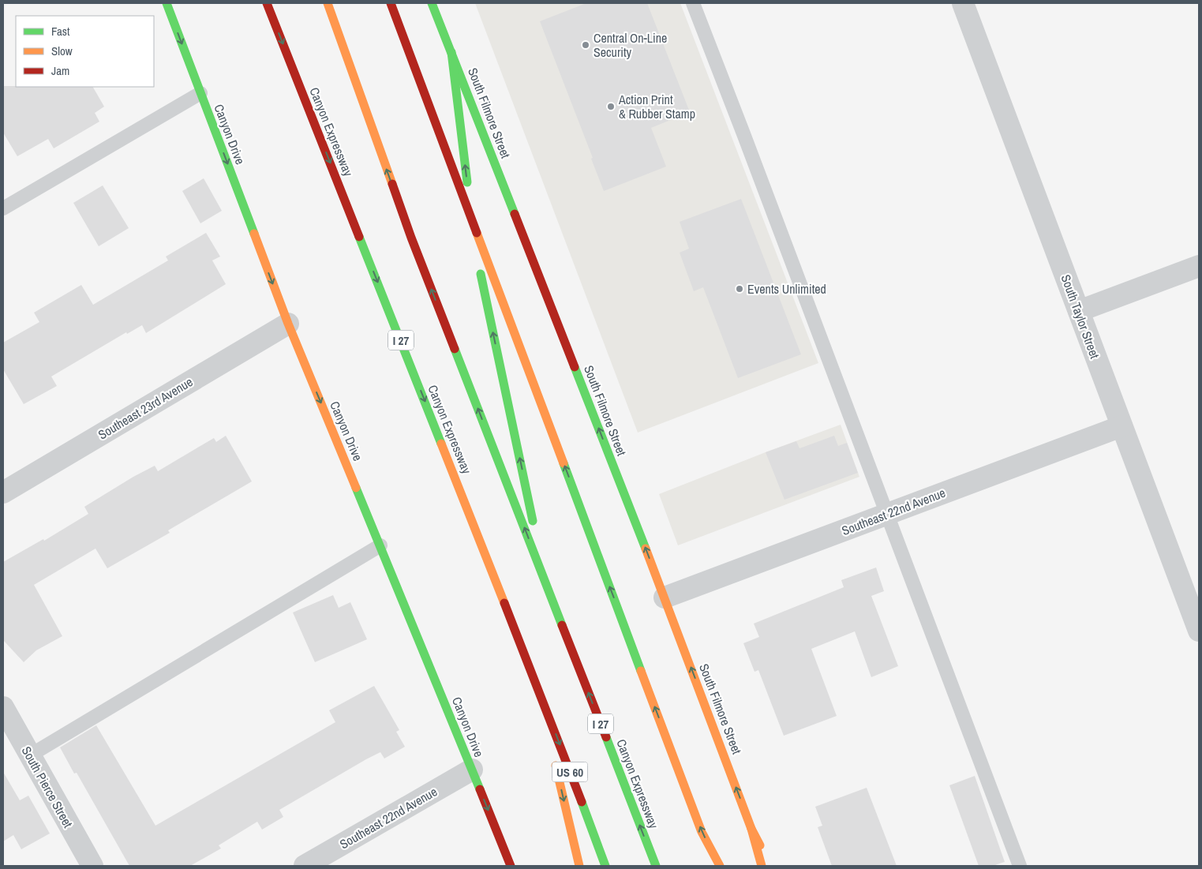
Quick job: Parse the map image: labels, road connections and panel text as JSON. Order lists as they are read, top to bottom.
{
  "streets": {
    "main road": [
      "South Filmore Street",
      "Canyon Expressway",
      "Canyon Drive",
      "I 27",
      "US 60"
    ],
    "street": [
      "South Taylor Street",
      "Southeast 23rd Avenue",
      "Southeast 22nd Avenue",
      "South Pierce Street"
    ]
  },
  "crossings": [
    ["South Filmore Street", "Southeast 22nd Avenue"],
    ["Canyon Drive", "Southeast 23rd Avenue"],
    ["Canyon Drive", "Southeast 22nd Avenue"],
    ["South Taylor Street", "Southeast 22nd Avenue"]
  ],
  "one_way": ["Canyon Drive"],
  "places": ["Central On-Line Security", "Action Print & Rubber Stamp", "Events Unlimited"],
  "legend": ["Fast", "Slow", "Jam"]
}
